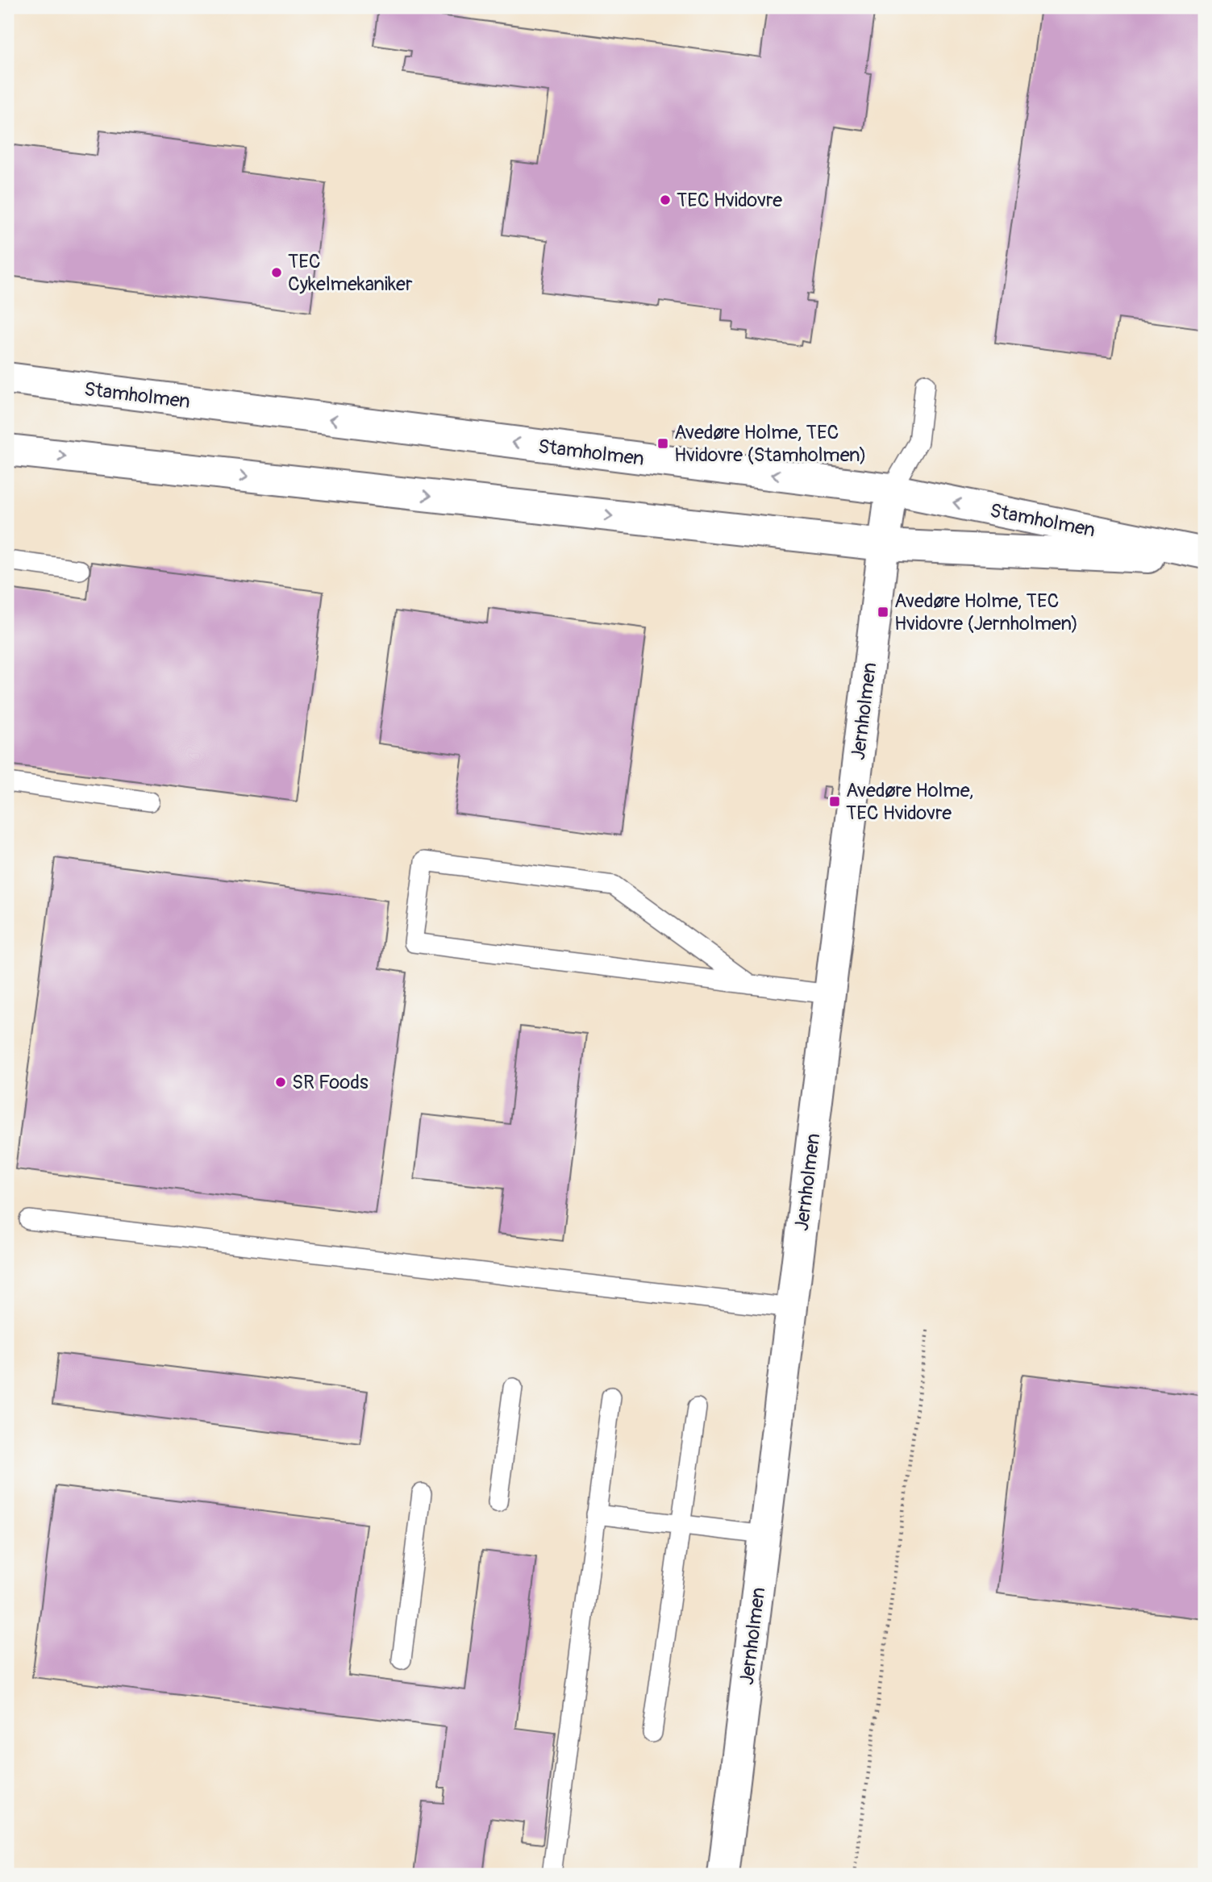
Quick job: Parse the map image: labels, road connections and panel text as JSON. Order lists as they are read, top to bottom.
{
  "streets": {
    "street": ["Stamholmen", "Jernholmen"]
  },
  "crossings": [
    ["Stamholmen", "Jernholmen"]
  ],
  "places": {
    "other": ["TEC Hvidovre", "TEC Cykelmekaniker", "SR Foods"],
    "transit": ["Avedøre Holme, TEC Hvidovre (Stamholmen)", "Avedøre Holme, TEC Hvidovre (Jernholmen)", "Avedøre Holme, TEC Hvidovre"]
  }
}
